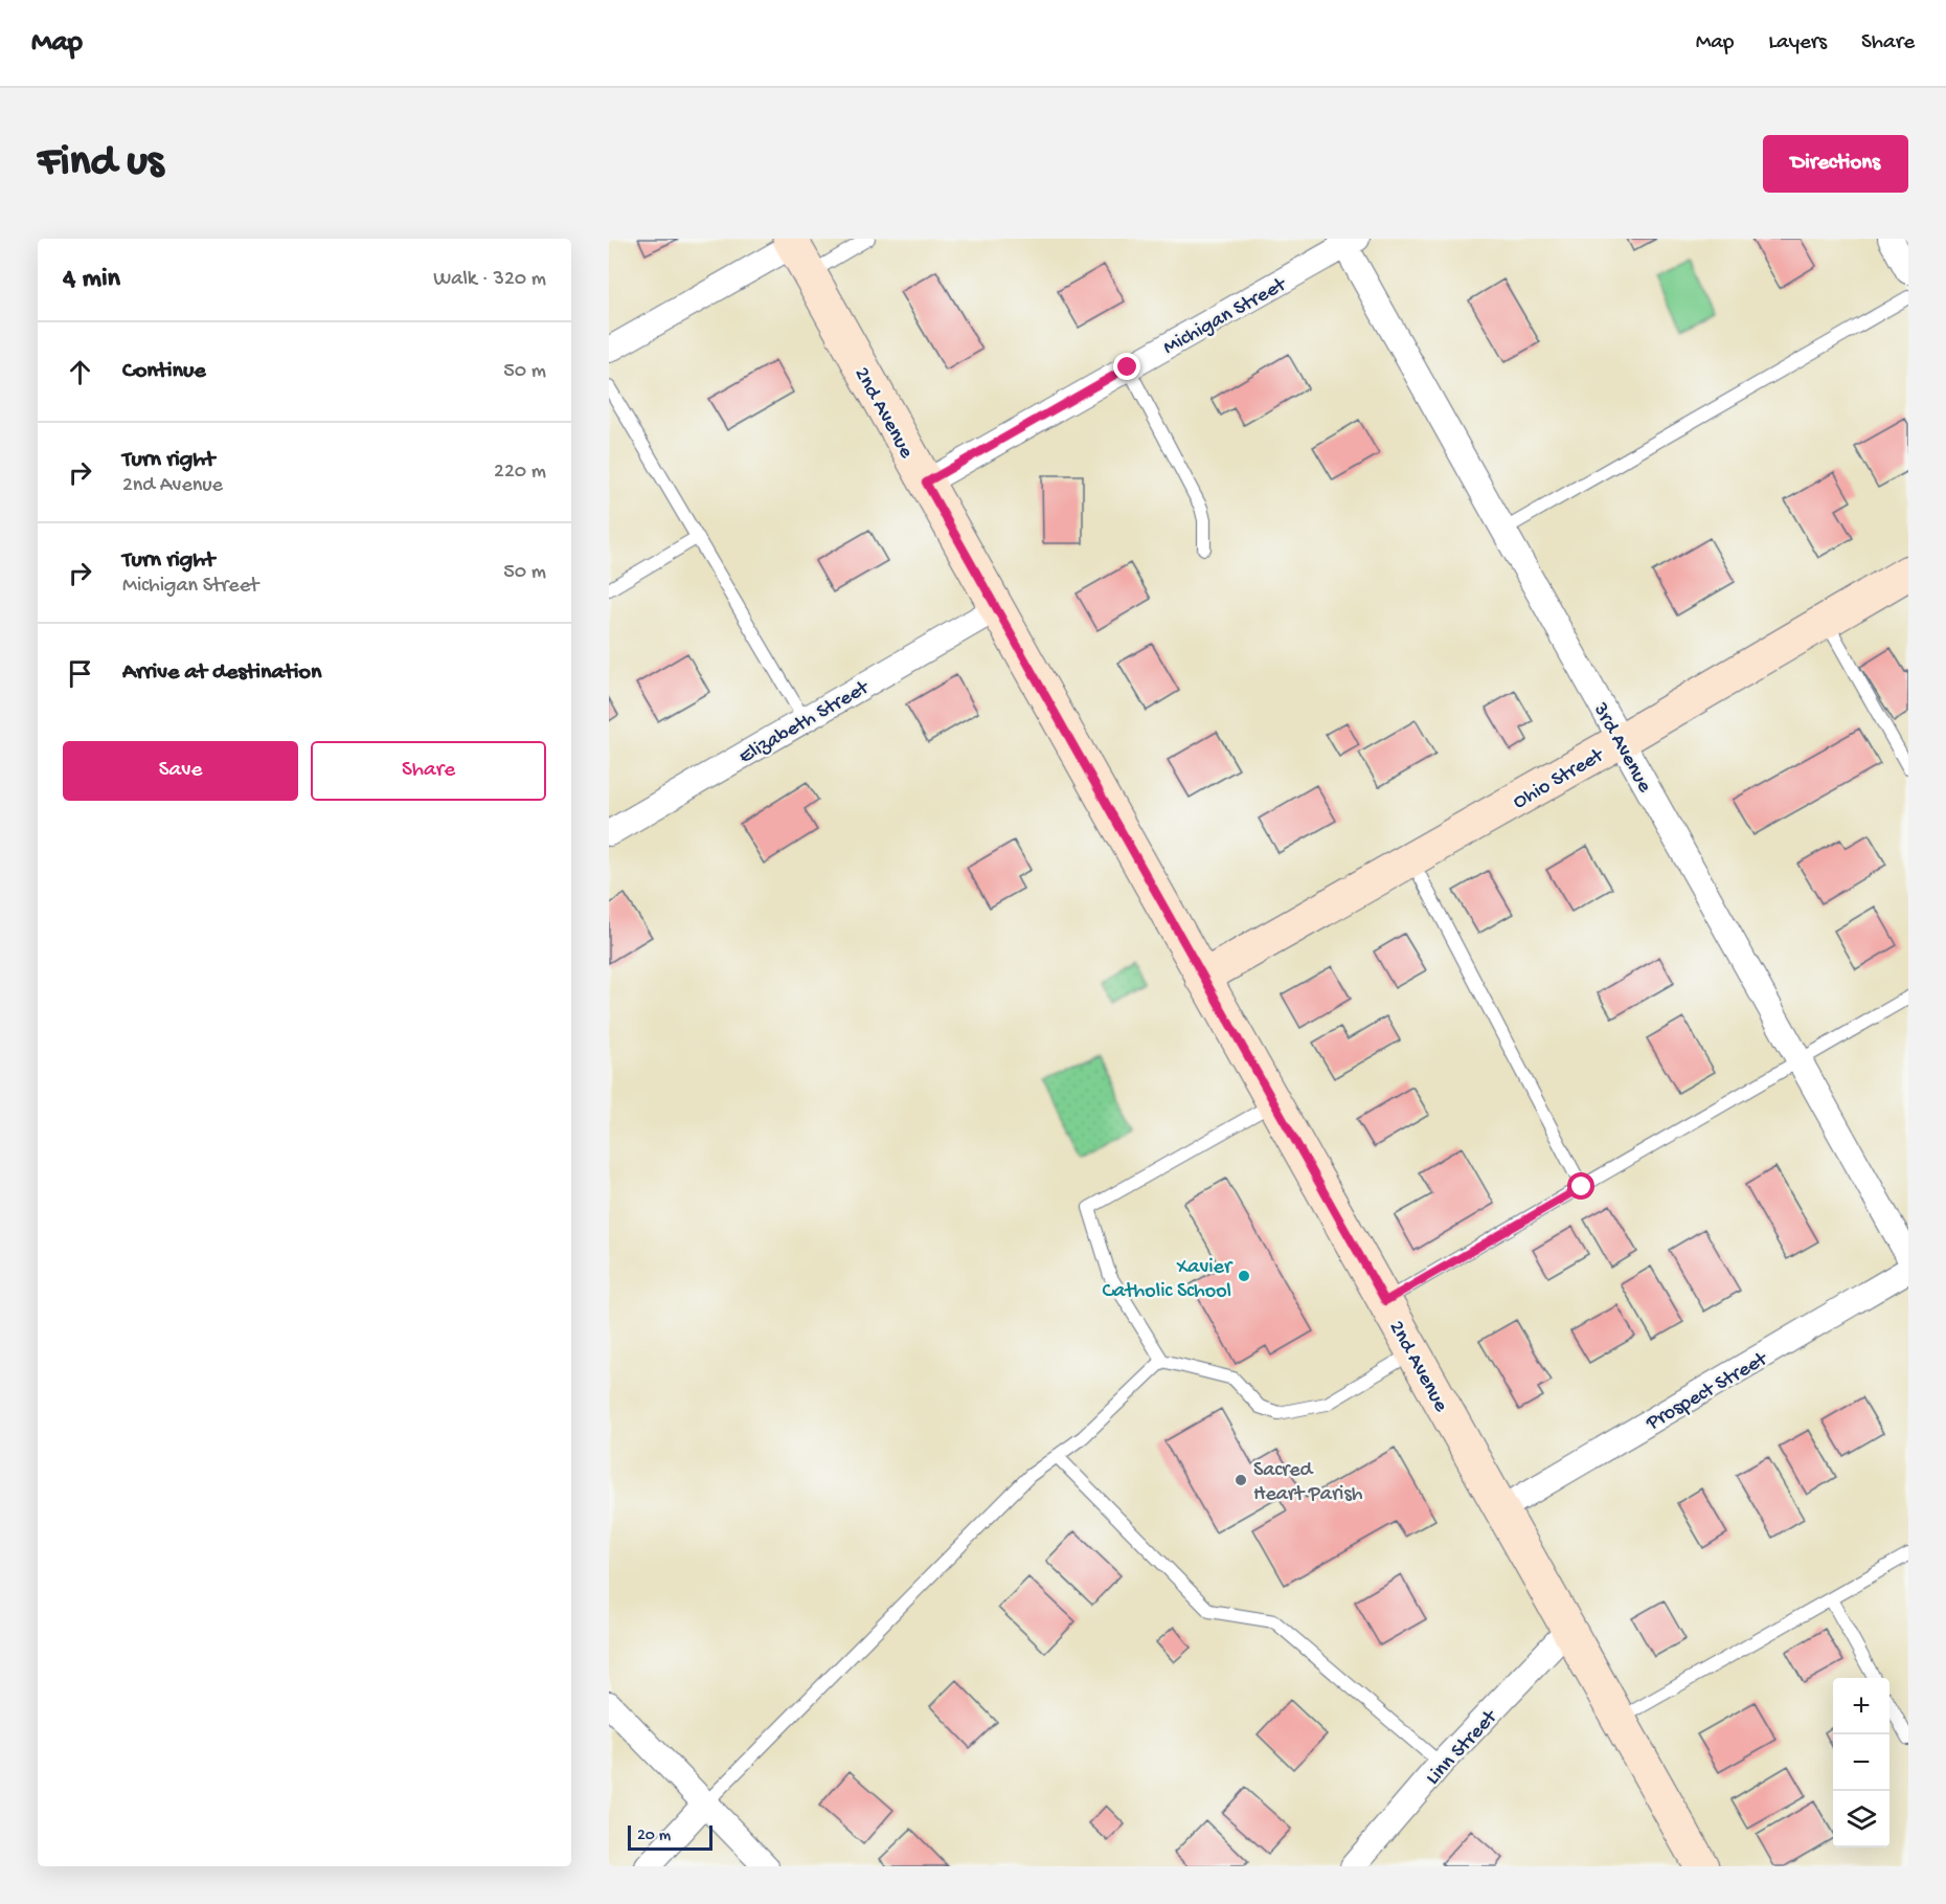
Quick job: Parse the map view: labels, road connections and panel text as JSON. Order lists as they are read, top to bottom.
{
  "streets": {
    "street": [
      "Michigan Street",
      "2nd Avenue",
      "Elizabeth Street",
      "3rd Avenue",
      "Ohio Street",
      "Prospect Street",
      "Linn Street"
    ]
  },
  "crossings": [
    ["Michigan Street", "2nd Avenue"],
    ["Michigan Street", "3rd Avenue"],
    ["2nd Avenue", "Elizabeth Street"],
    ["2nd Avenue", "Ohio Street"],
    ["2nd Avenue", "Prospect Street"],
    ["2nd Avenue", "Linn Street"],
    ["3rd Avenue", "Ohio Street"]
  ],
  "places": ["Xavier Catholic School", "Sacred Heart Parish"],
  "scale_bar": "20 m",
  "page": {
    "header": "Map",
    "nav": ["Map", "Layers", "Share"],
    "buttons": [
      "Directions",
      ["Save", "Share"]
    ],
    "title": "Find us",
    "heading": ["4 min", "Walk · 320 m"],
    "list": [
      ["Continue", "50 m"],
      ["Turn right", "2nd Avenue", "220 m"],
      ["Turn right", "Michigan Street", "50 m"],
      "Arrive at destination"
    ],
    "map_buttons": ["+", "−"],
    "scale": "20 m"
  }
}
